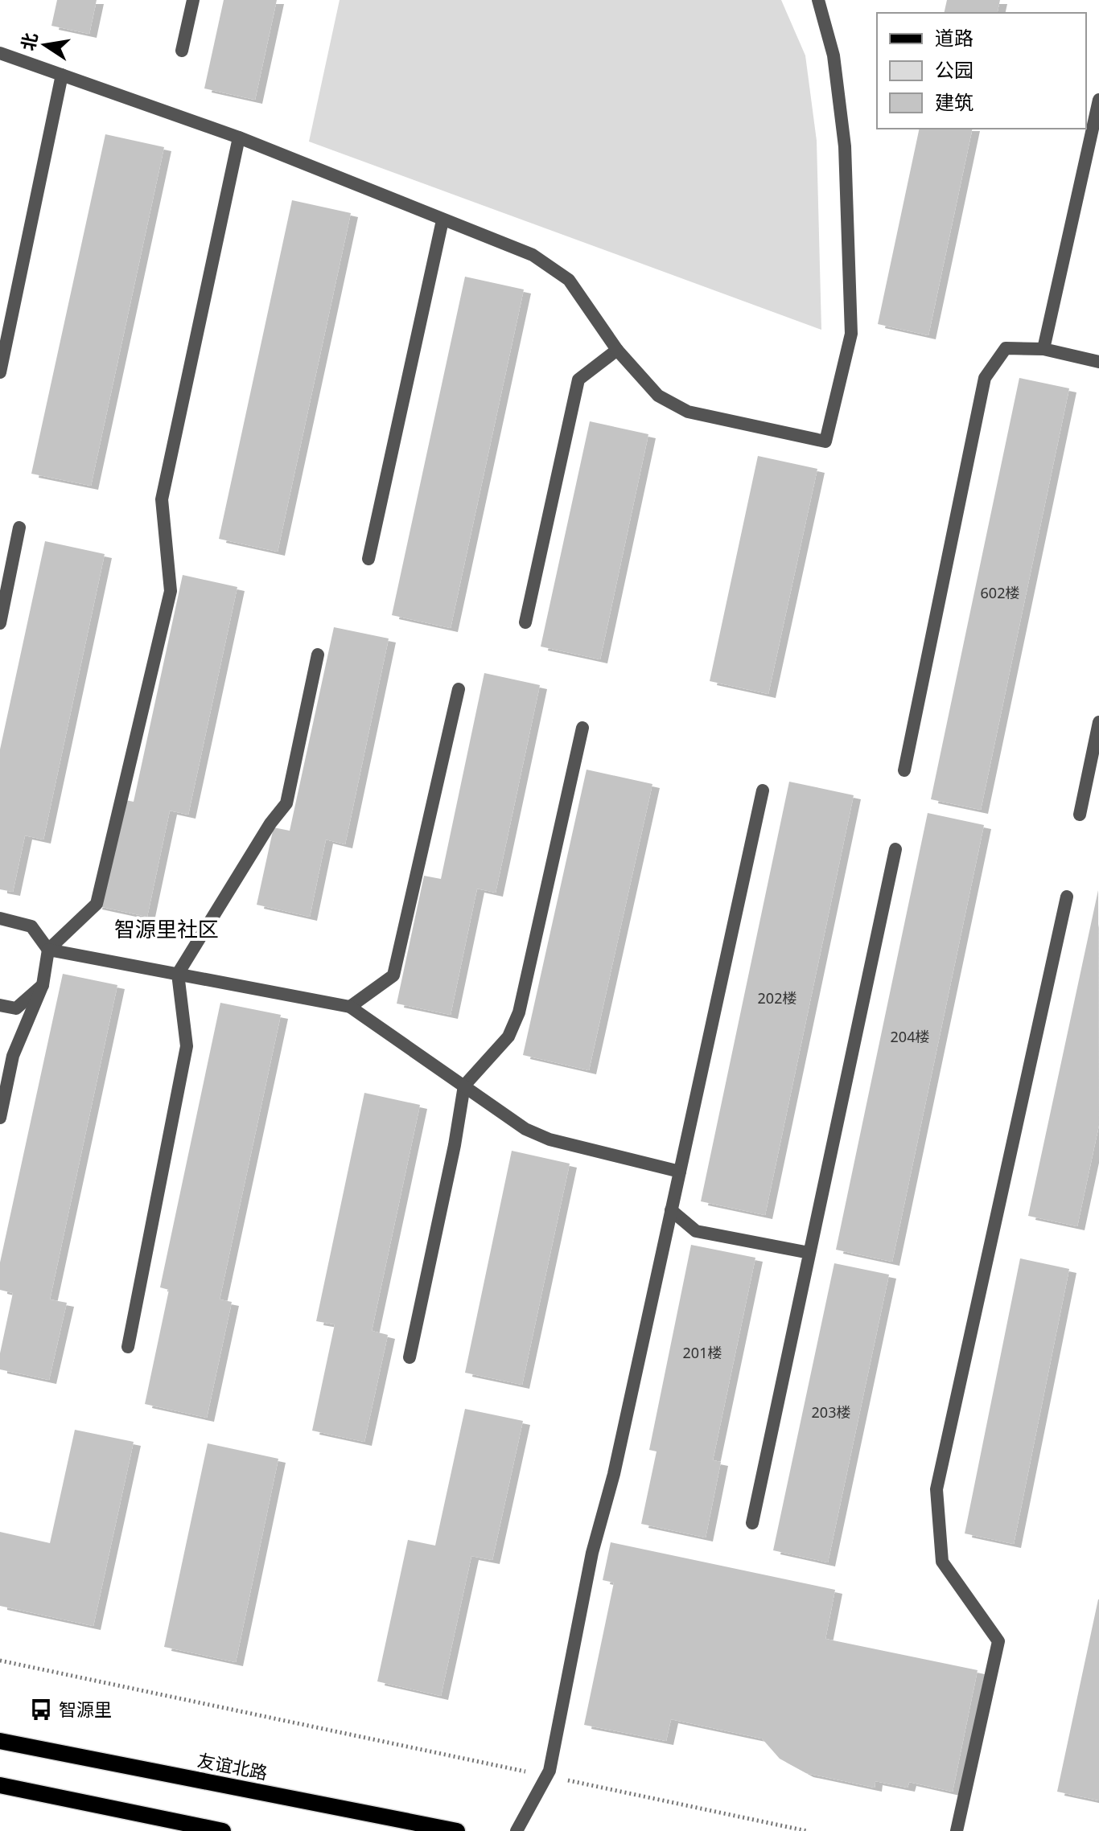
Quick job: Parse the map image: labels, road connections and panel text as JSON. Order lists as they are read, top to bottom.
{
  "streets": {
    "main road": ["友谊北路"]
  },
  "districts": ["智源里社区"],
  "places": {
    "bus stop": ["智源里"]
  },
  "house_numbers": [
    "602楼",
    "202楼",
    "204楼",
    "201楼",
    "203楼"
  ],
  "legend": ["道路", "公园", "建筑"],
  "north": "left"
}
